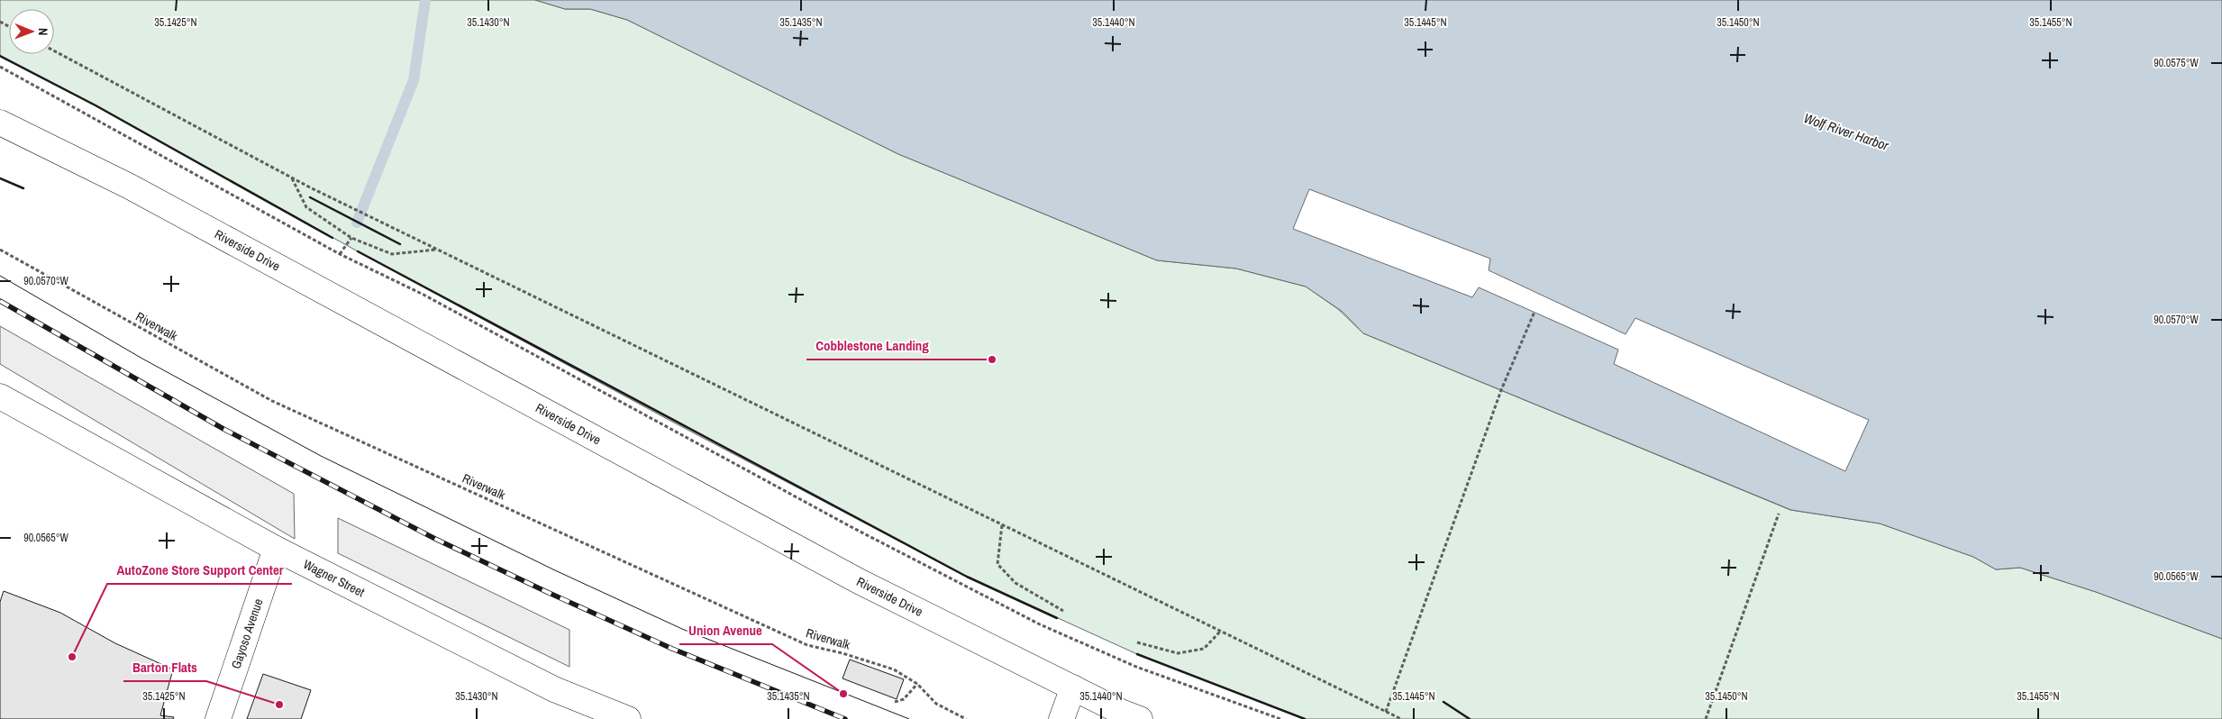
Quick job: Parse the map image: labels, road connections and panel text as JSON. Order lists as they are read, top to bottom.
{
  "streets": {
    "main road": ["Riverside Drive", "Wagner Street", "Gayoso Avenue"],
    "path": ["Riverwalk"]
  },
  "crossings": [
    ["Wagner Street", "Gayoso Avenue"]
  ],
  "water": ["Wolf River Harbor"],
  "places": [
    "Cobblestone Landing",
    "AutoZone Store Support Center",
    "Union Avenue",
    "Barton Flats"
  ],
  "north": "right",
  "coordinates": [
    "35.1425°N",
    "35.1430°N",
    "35.1435°N",
    "35.1440°N",
    "35.1445°N",
    "35.1450°N",
    "35.1455°N",
    "90.0575°W",
    "90.0570°W",
    "90.0565°W"
  ]
}
